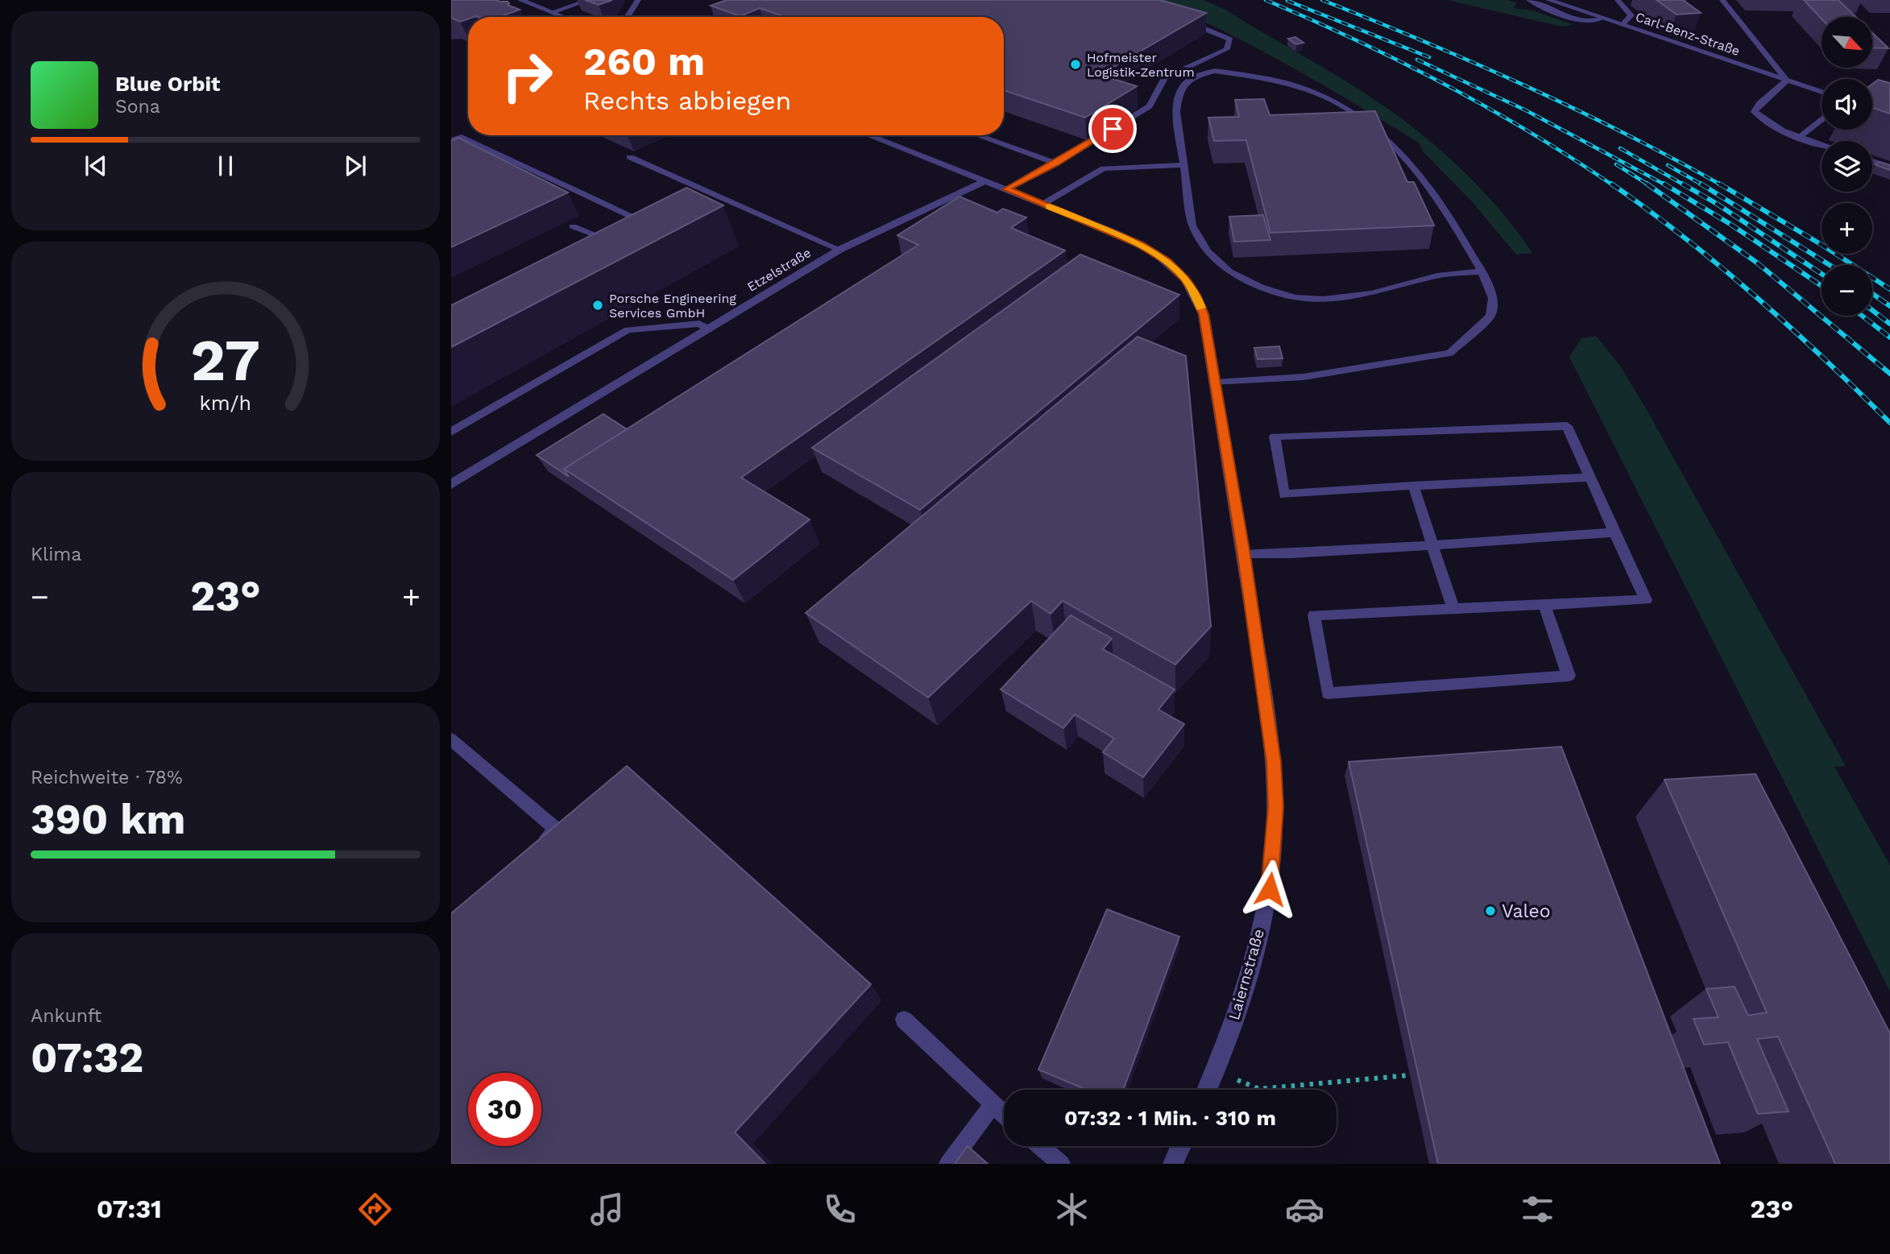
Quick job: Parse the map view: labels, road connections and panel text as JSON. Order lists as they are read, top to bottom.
{
  "streets": {
    "street": ["Carl-Benz-Straße", "Etzelstraße", "Laiernstraße"]
  },
  "crossings": [
    ["Etzelstraße", "Laiernstraße"]
  ],
  "places": ["Hofmeister Logistik-Zentrum", "Porsche Engineering Services GmbH", "Valeo"],
  "north": "bottom right",
  "page": {
    "map_buttons": ["+", "−"],
    "turn": ["260 m", "Rechts abbiegen"],
    "song": ["Blue Orbit", "Sona"],
    "tile": [
      "Klima",
      ["Reichweite · 78%", "390 km"],
      ["Ankunft", "07:32"]
    ],
    "heat": ["−", "23°", "+"],
    "limit": "30",
    "trip": "07:32 · 1 Min. · 310 m",
    "tabs": ["07:31", "23°"],
    "gauge": ["27", "km/h"]
  }
}
